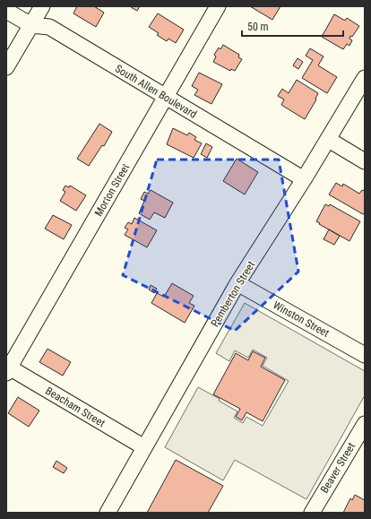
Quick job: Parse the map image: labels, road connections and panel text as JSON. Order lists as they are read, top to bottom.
{
  "streets": {
    "street": [
      "South Allen Boulevard",
      "Morton Street",
      "Pemberton Street",
      "Winston Street",
      "Beacham Street",
      "Beaver Street"
    ]
  },
  "crossings": [
    ["South Allen Boulevard", "Morton Street"],
    ["South Allen Boulevard", "Pemberton Street"],
    ["Morton Street", "Beacham Street"],
    ["Pemberton Street", "Winston Street"],
    ["Pemberton Street", "Beacham Street"]
  ],
  "scale_bar": "50 m"
}
